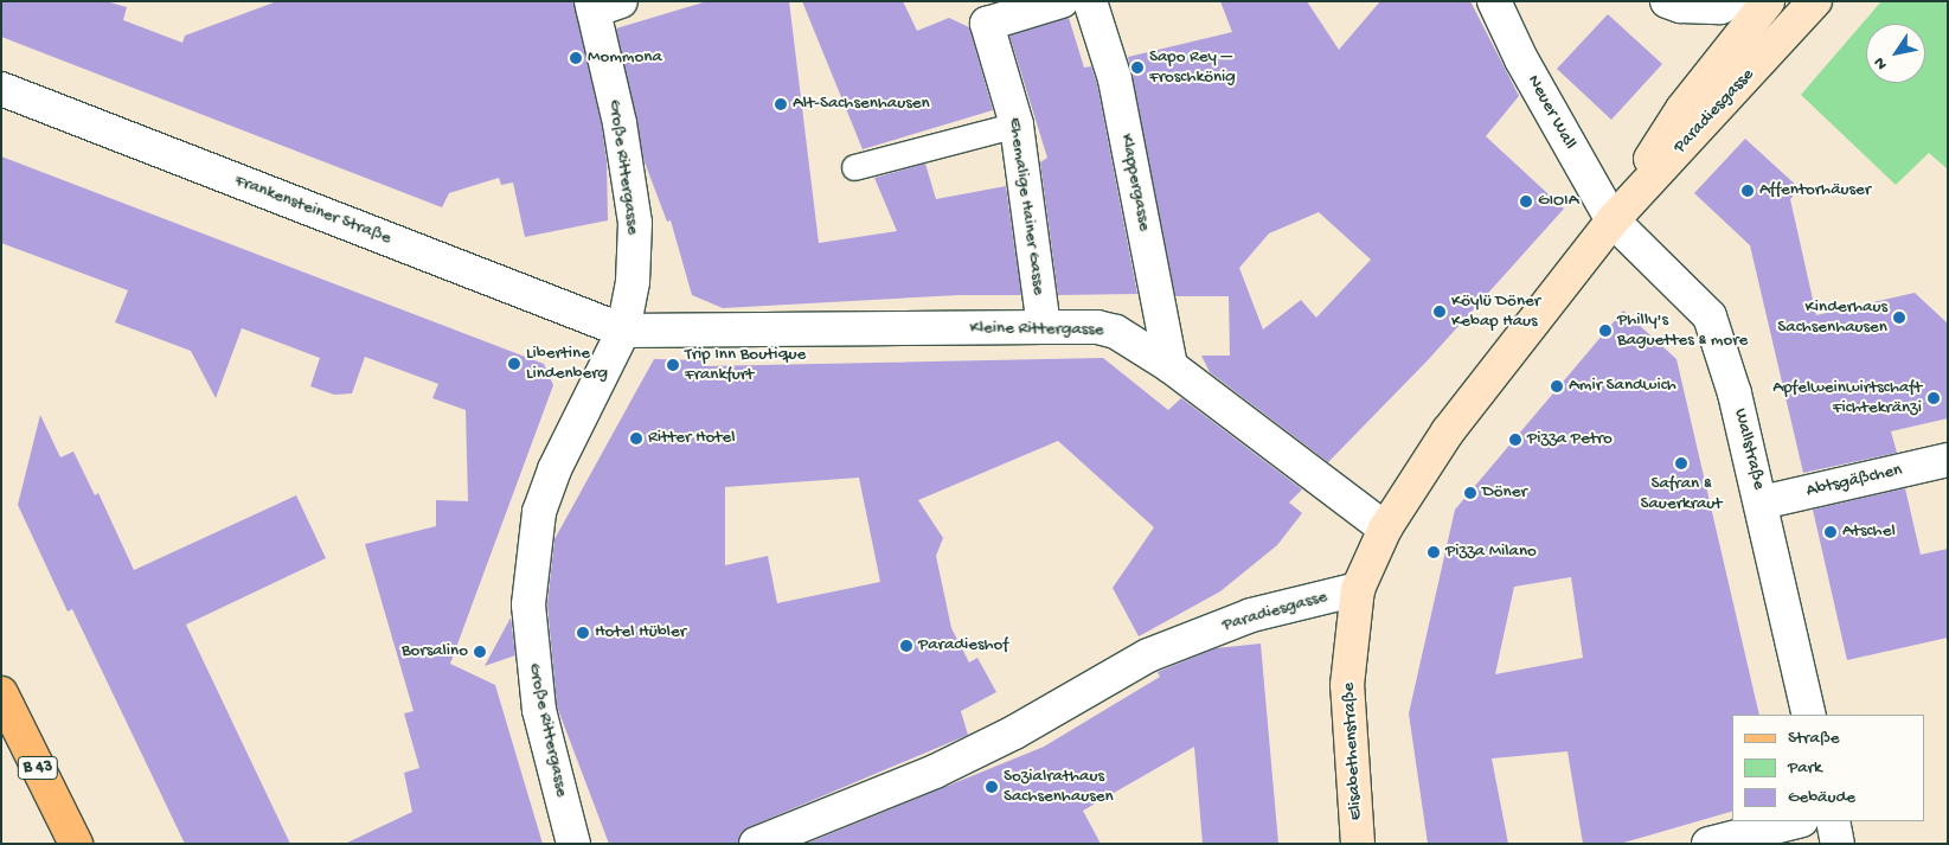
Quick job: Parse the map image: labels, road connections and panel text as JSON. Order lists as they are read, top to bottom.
{
  "streets": {
    "main road": ["Paradiesgasse", "Elisabethenstraße", "B 43"],
    "street": [
      "Neuer Wall",
      "Große Rittergasse",
      "Klappergasse",
      "Ehemalige Hainer Gasse",
      "Frankensteiner Straße",
      "Kleine Rittergasse",
      "Wallstraße",
      "Abtsgäßchen"
    ]
  },
  "crossings": [
    ["Paradiesgasse", "Neuer Wall"],
    ["Paradiesgasse", "Kleine Rittergasse"],
    ["Paradiesgasse", "Wallstraße"],
    ["Paradiesgasse", "Elisabethenstraße"],
    ["Neuer Wall", "Wallstraße"],
    ["Große Rittergasse", "Frankensteiner Straße"],
    ["Große Rittergasse", "Kleine Rittergasse"],
    ["Klappergasse", "Kleine Rittergasse"],
    ["Ehemalige Hainer Gasse", "Kleine Rittergasse"],
    ["Frankensteiner Straße", "Kleine Rittergasse"],
    ["Wallstraße", "Abtsgäßchen"]
  ],
  "places": [
    "Mommona",
    "Sapo Rey – Froschkönig",
    "Alt-Sachsenhausen",
    "Affentorhäuser",
    "GIOIA",
    "Köylü Döner Kebap Haus",
    "Kinderhaus Sachsenhausen",
    "Philly's Baguettes & more",
    "Libertine Lindenberg",
    "Trip Inn Boutique Frankfurt",
    "Amir Sandwich",
    "Apfelweinwirtschaft Fichtekränzi",
    "Ritter Hotel",
    "Pizza Petro",
    "Safran & Sauerkraut",
    "Döner",
    "Atschel",
    "Pizza Milano",
    "Hotel Hübler",
    "Paradieshof",
    "Borsalino",
    "Sozialrathaus Sachsenhausen"
  ],
  "legend": ["Straße", "Park", "Gebäude"],
  "north": "bottom left"
}
